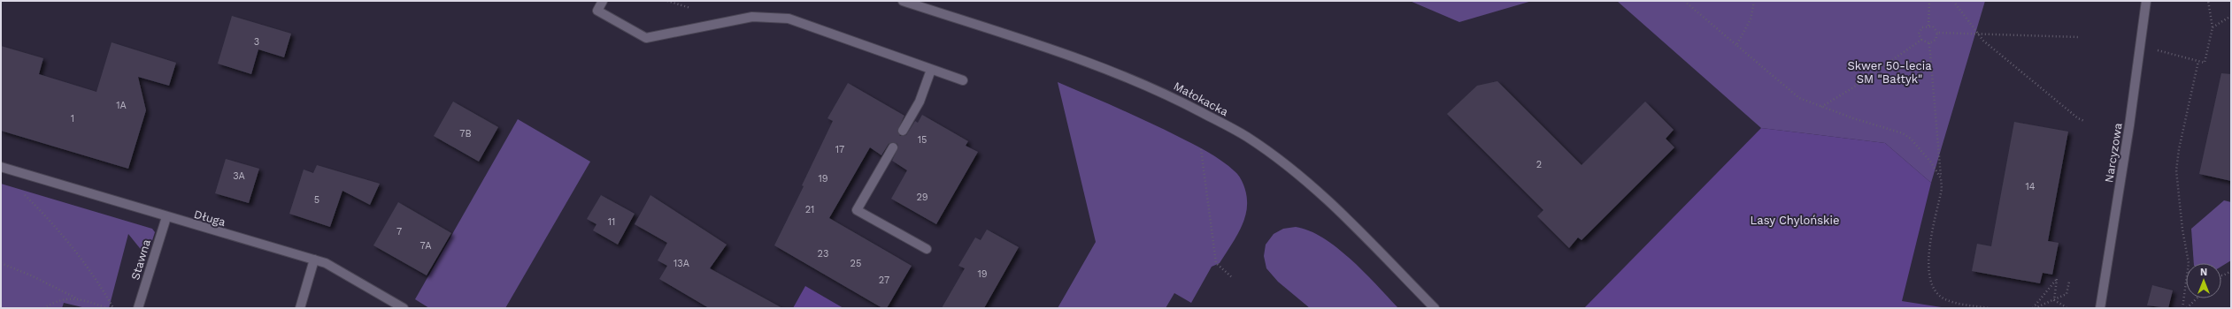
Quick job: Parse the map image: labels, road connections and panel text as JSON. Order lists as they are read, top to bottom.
{
  "streets": {
    "street": [
      "Małokacka",
      "Narcyzowa",
      "Długa",
      "Stawna"
    ]
  },
  "crossings": [
    ["Długa", "Stawna"]
  ],
  "parks": ["Skwer 50-lecia SM \"Bałtyk\"", "Lasy Chylońskie"],
  "house_numbers": [
    "3",
    "1A",
    "1",
    "7B",
    "15",
    "17",
    "2",
    "3A",
    "19",
    "14",
    "29",
    "5",
    "21",
    "11",
    "7",
    "7A",
    "23",
    "13A",
    "25",
    "19",
    "27"
  ],
  "north": "top"
}
